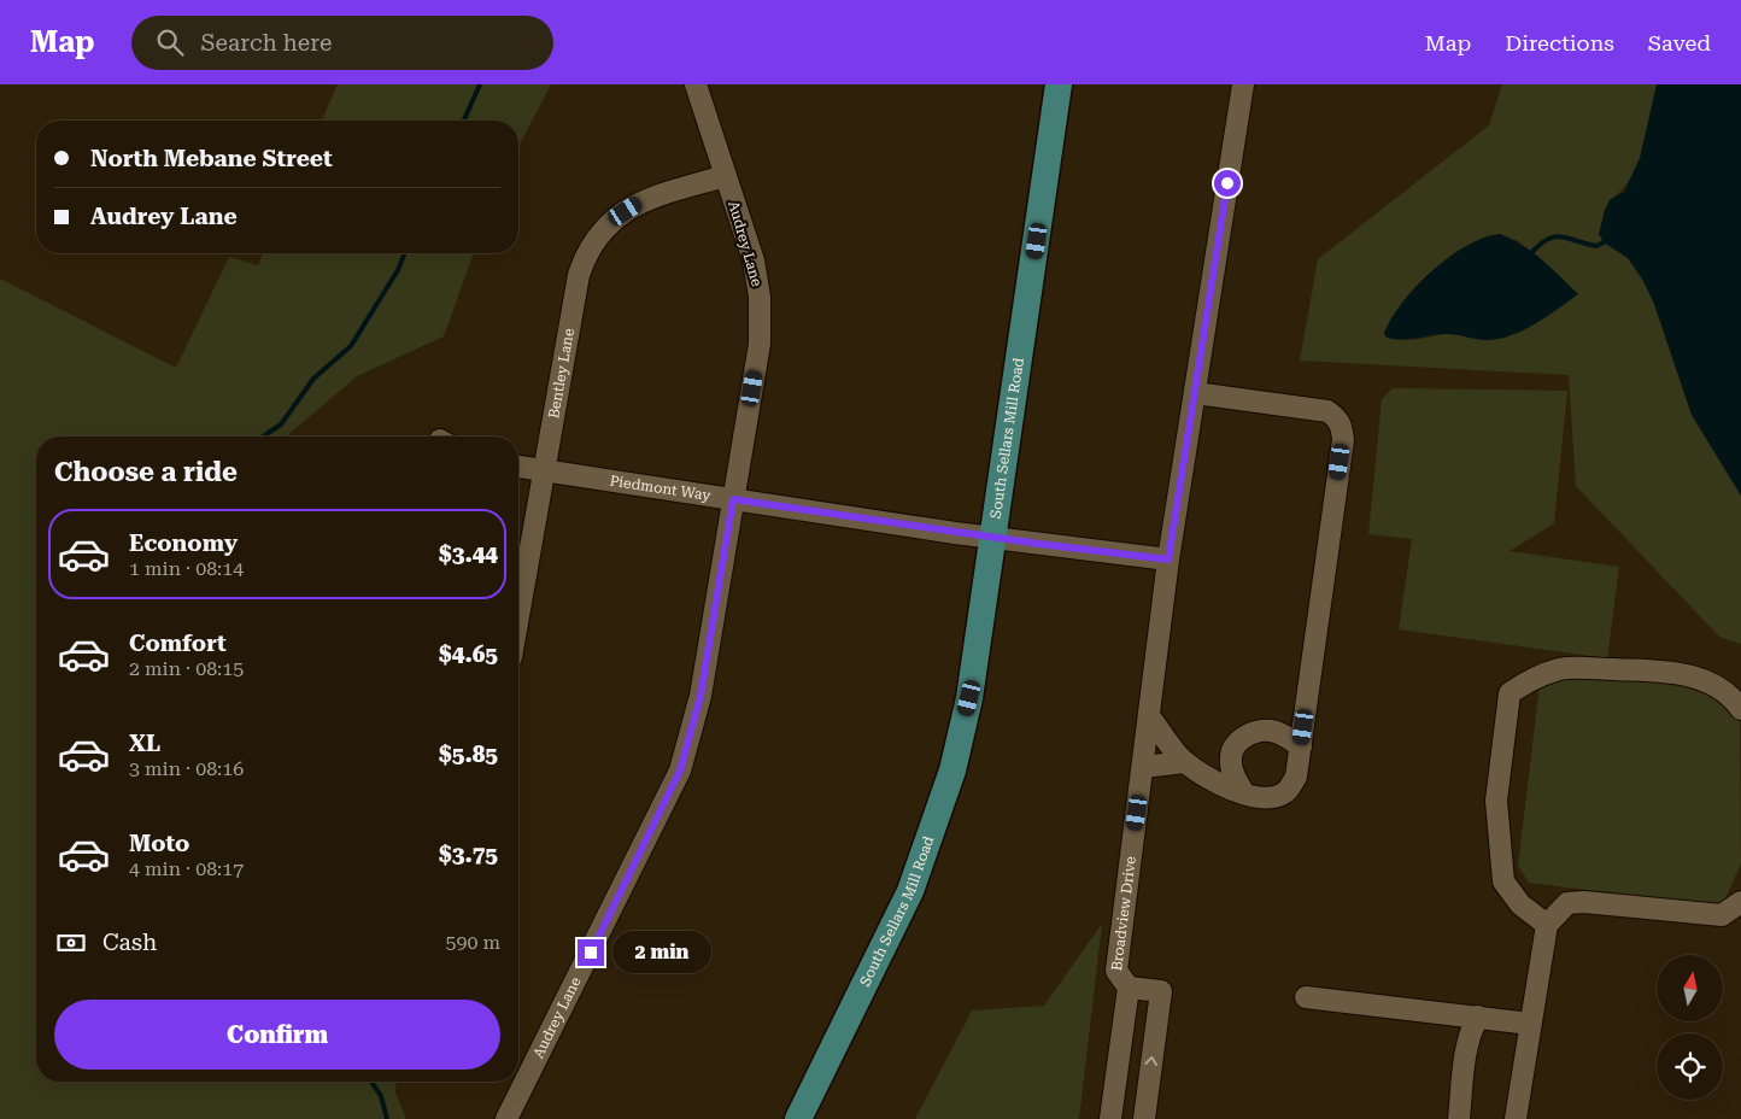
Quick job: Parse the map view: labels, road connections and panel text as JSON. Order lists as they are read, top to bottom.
{
  "streets": {
    "main road": ["South Sellars Mill Road"],
    "street": [
      "Audrey Lane",
      "Bentley Lane",
      "Piedmont Way",
      "Broadview Drive"
    ]
  },
  "crossings": [
    ["Audrey Lane", "Bentley Lane"],
    ["Audrey Lane", "Piedmont Way"],
    ["Bentley Lane", "Piedmont Way"],
    ["South Sellars Mill Road", "Piedmont Way"],
    ["Piedmont Way", "Broadview Drive"]
  ],
  "north": "top",
  "page": {
    "header": "Map",
    "search": "Search here",
    "nav": ["Map", "Directions", "Saved"],
    "banner": ["North Mebane Street", "Audrey Lane"],
    "heading": "Choose a ride",
    "list": [
      {
        "name": "Economy",
        "note": "1 min · 08:14",
        "value": "$3.44"
      },
      {
        "name": "Comfort",
        "note": "2 min · 08:15",
        "value": "$4.65"
      },
      {
        "name": "XL",
        "note": "3 min · 08:16",
        "value": "$5.85"
      },
      {
        "name": "Moto",
        "note": "4 min · 08:17",
        "value": "$3.75"
      }
    ],
    "pay": ["Cash", "590 m"],
    "bubble": "2 min",
    "buttons": "Confirm"
  }
}
